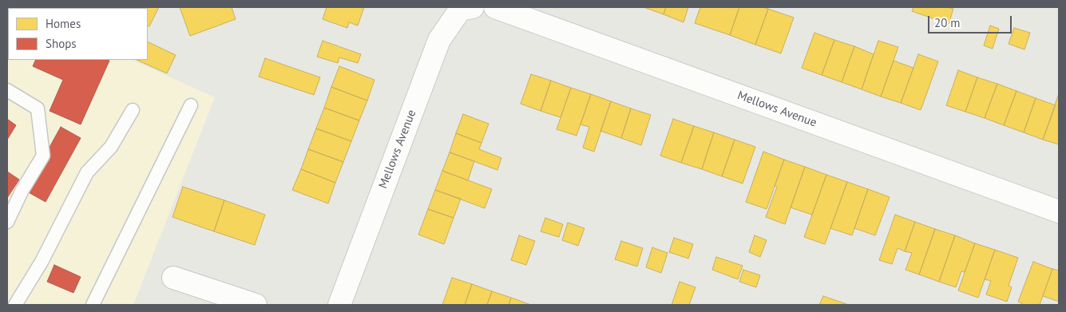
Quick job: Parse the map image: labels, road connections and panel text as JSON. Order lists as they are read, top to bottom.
{
  "streets": {
    "street": ["Mellows Avenue"]
  },
  "legend": ["Homes", "Shops"],
  "scale_bar": "20 m"
}
